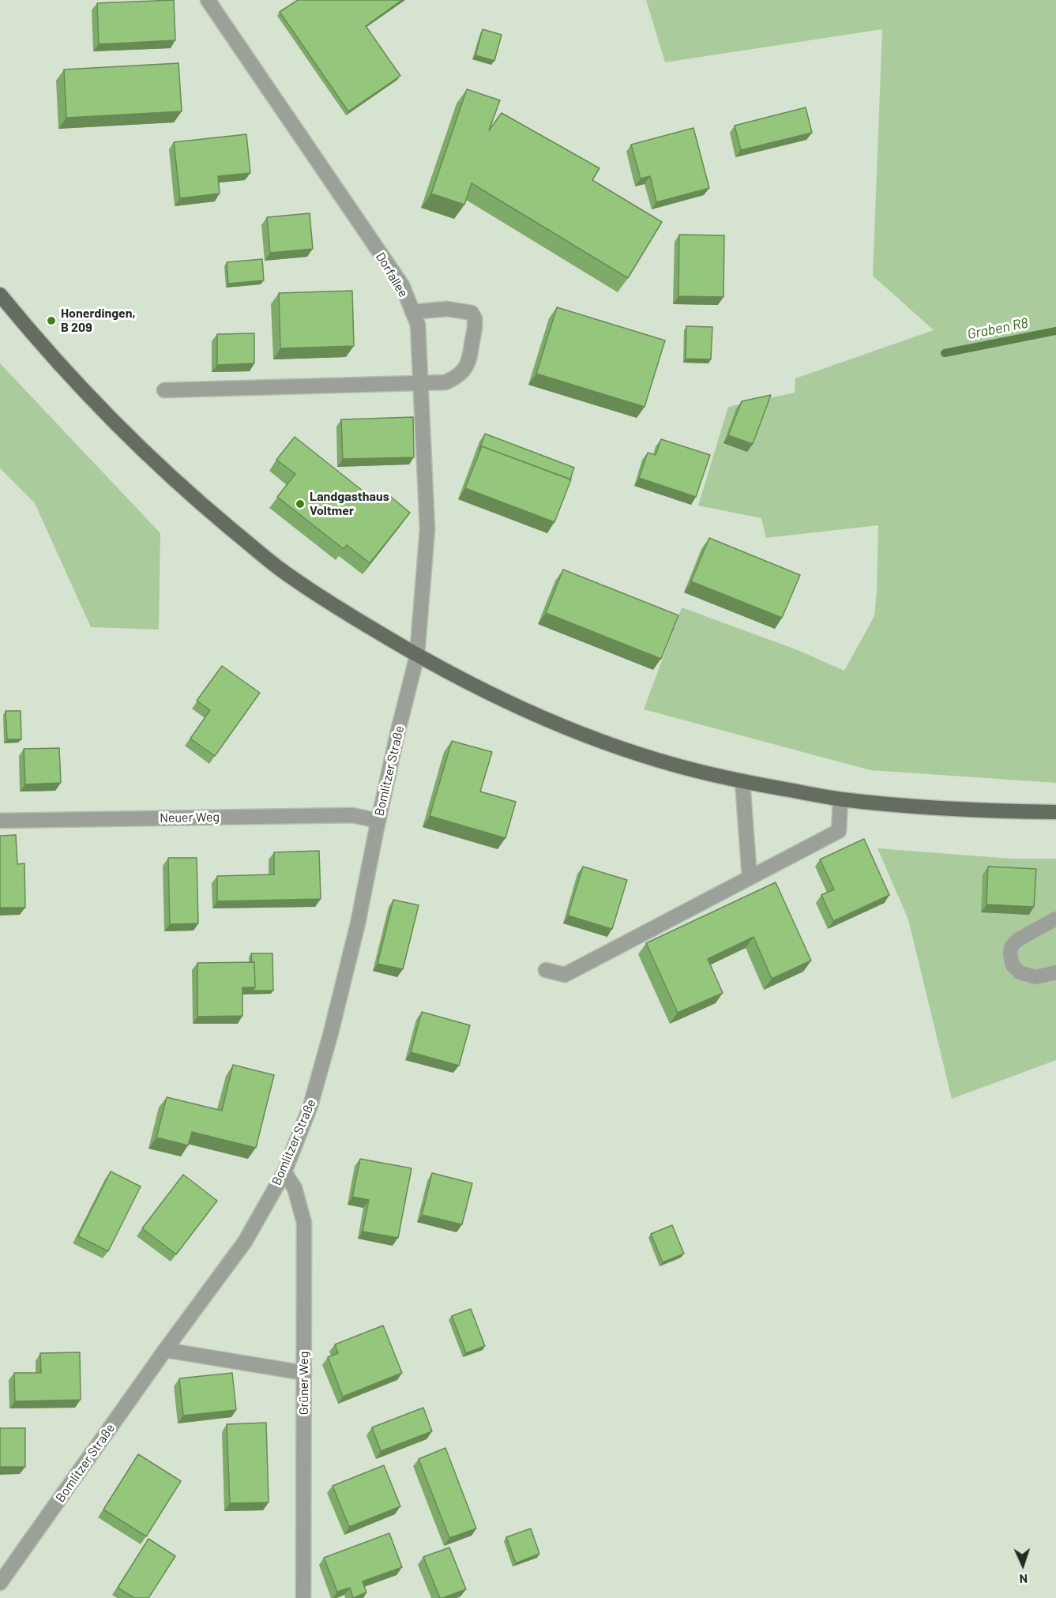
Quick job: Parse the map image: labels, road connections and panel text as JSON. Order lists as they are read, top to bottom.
{
  "streets": {
    "street": [
      "Dorfallee",
      "Bomlitzer Straße",
      "Neuer Weg",
      "Grüner Weg"
    ]
  },
  "crossings": [
    ["Dorfallee", "Bomlitzer Straße"],
    ["Bomlitzer Straße", "Neuer Weg"],
    ["Bomlitzer Straße", "Grüner Weg"]
  ],
  "water": ["Graben R8"],
  "places": ["Honerdingen, B 209", "Landgasthaus Voltmer"],
  "north": "bottom"
}
